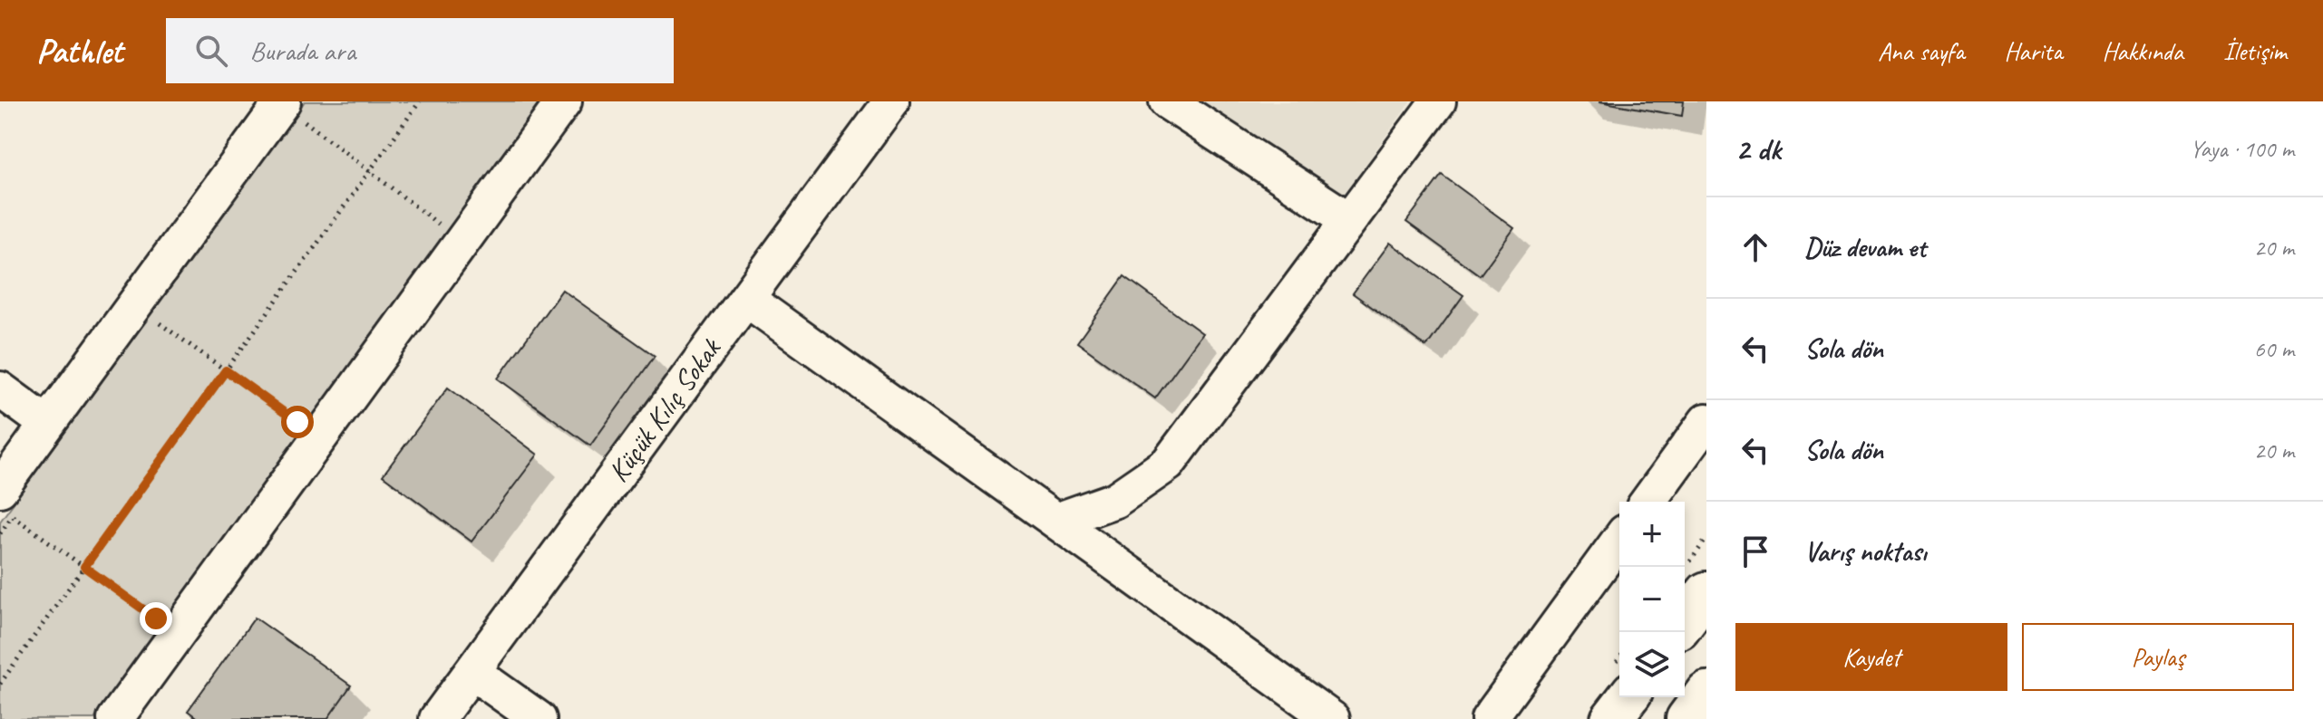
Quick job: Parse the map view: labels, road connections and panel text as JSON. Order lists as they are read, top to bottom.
{
  "streets": {
    "street": ["Küçük Kılıç Sokak"]
  },
  "page": {
    "header": "Pathlet",
    "search": "Burada ara",
    "nav": [
      "Ana sayfa",
      "Harita",
      "Hakkında",
      "İletişim"
    ],
    "heading": ["2 dk", "Yaya · 100 m"],
    "list": [
      ["Düz devam et", "20 m"],
      ["Sola dön", "60 m"],
      ["Sola dön", "20 m"],
      "Varış noktası"
    ],
    "map_buttons": ["+", "−"],
    "buttons": ["Kaydet", "Paylaş"]
  }
}
